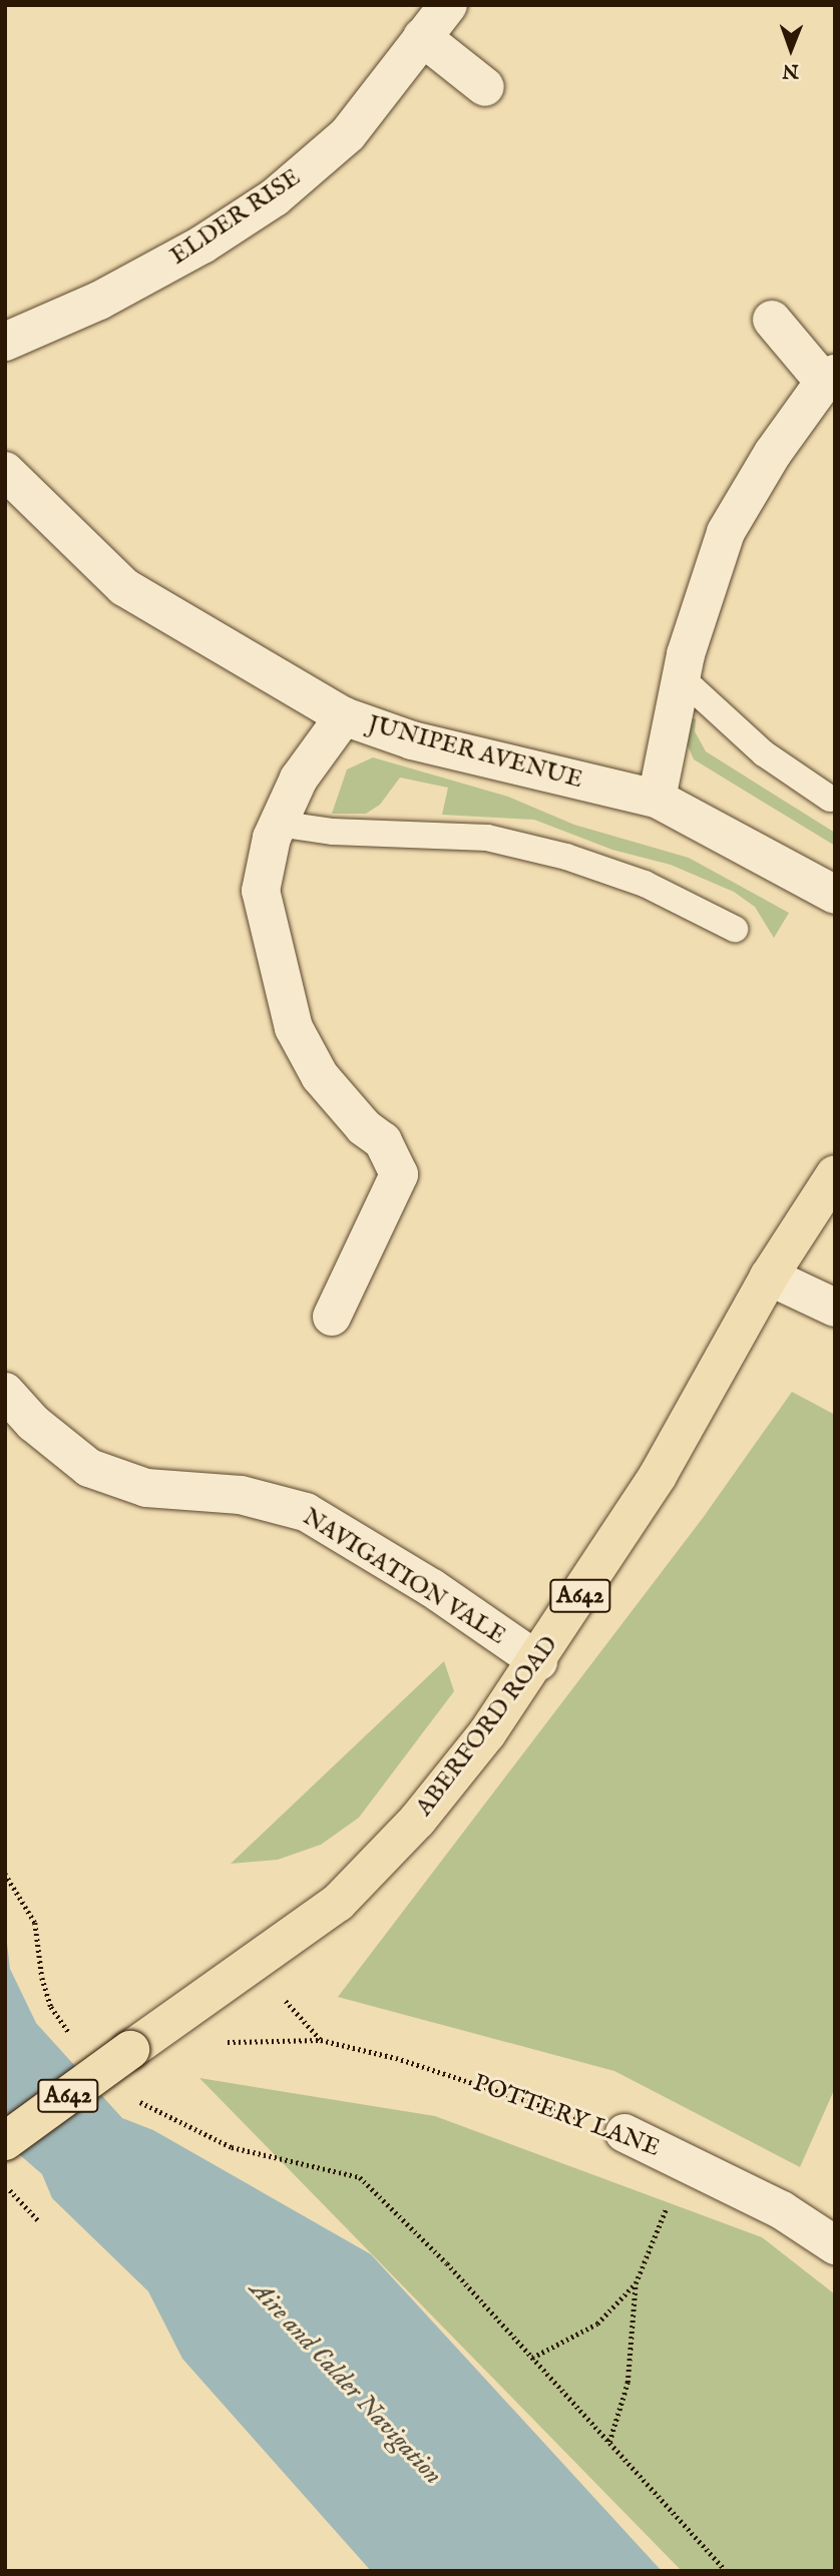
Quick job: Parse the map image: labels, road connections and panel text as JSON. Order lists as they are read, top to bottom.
{
  "streets": {
    "main road": ["A642", "ABERFORD ROAD"],
    "street": [
      "ELDER RISE",
      "JUNIPER AVENUE",
      "NAVIGATION VALE",
      "POTTERY LANE"
    ]
  },
  "crossings": [
    ["NAVIGATION VALE", "ABERFORD ROAD"],
    ["A642", "ABERFORD ROAD"],
    ["A642", "POTTERY LANE"],
    ["ABERFORD ROAD", "POTTERY LANE"]
  ],
  "water": ["Aire and Calder Navigation"],
  "north": "bottom"
}
